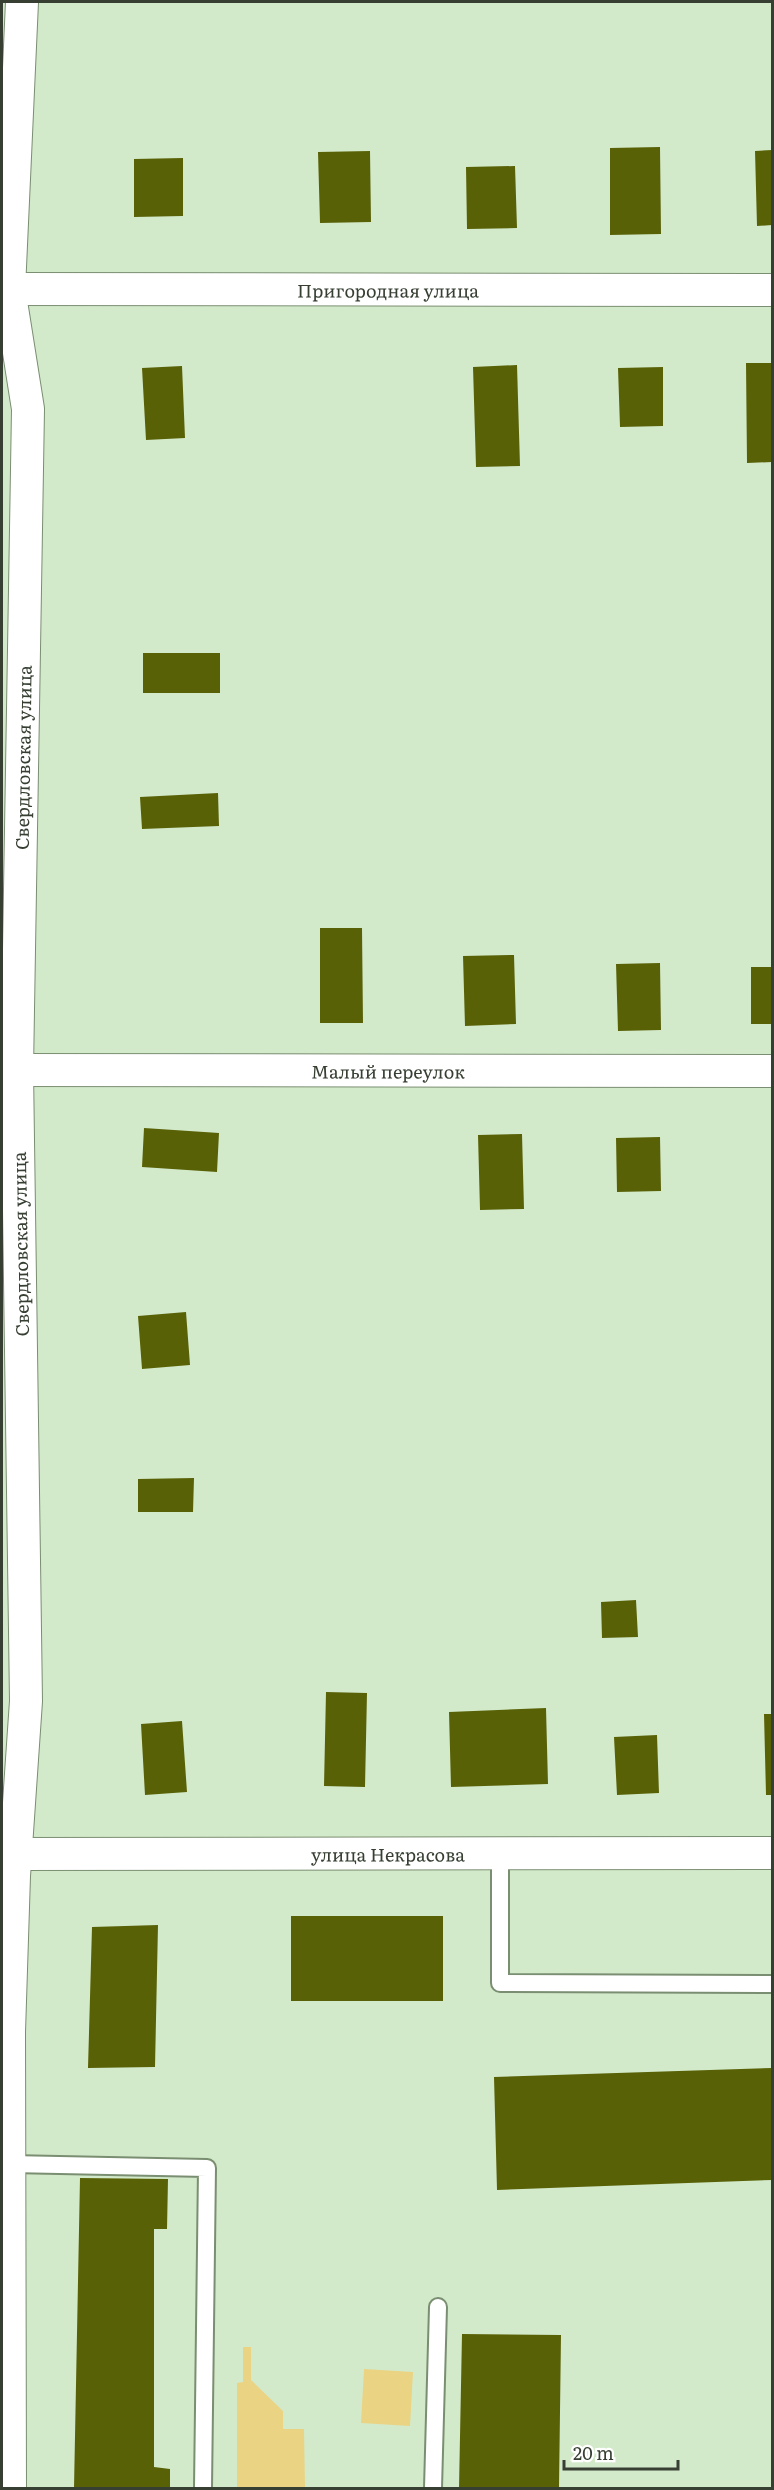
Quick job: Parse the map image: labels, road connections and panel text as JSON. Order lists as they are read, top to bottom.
{
  "streets": {
    "street": [
      "Пригородная улица",
      "Свердловская улица",
      "Малый переулок",
      "улица Некрасова"
    ]
  },
  "crossings": [
    ["Пригородная улица", "Свердловская улица"],
    ["Свердловская улица", "Малый переулок"],
    ["Свердловская улица", "улица Некрасова"]
  ],
  "scale_bar": "20 m"
}
